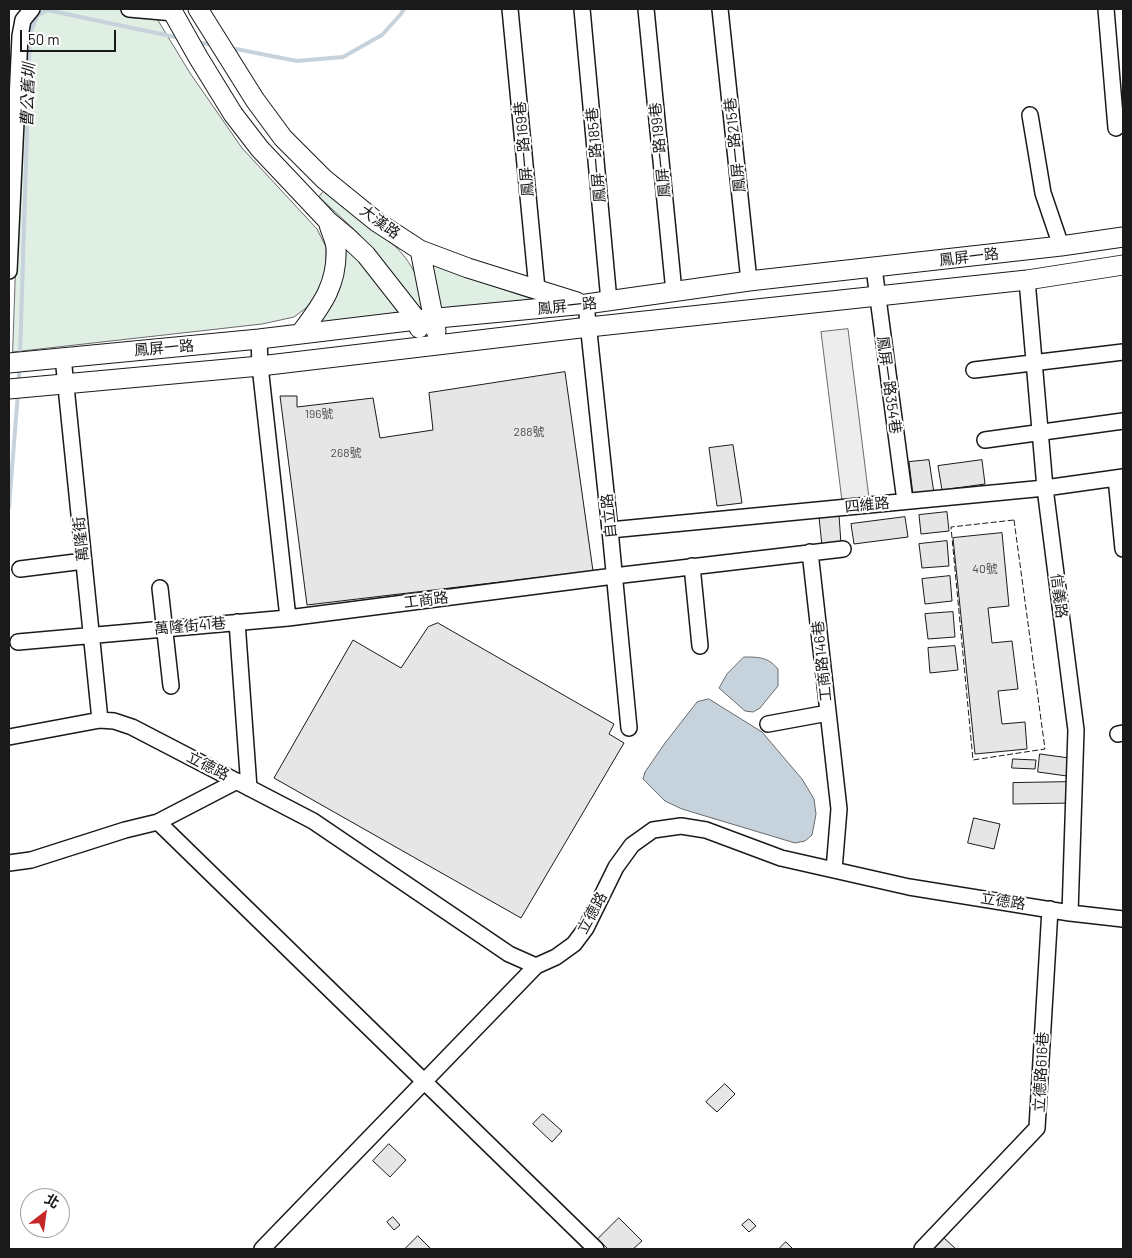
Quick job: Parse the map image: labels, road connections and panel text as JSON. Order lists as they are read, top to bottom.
{
  "streets": {
    "main road": ["大漢路", "鳳屏一路"],
    "street": [
      "鳳屏一路215巷",
      "鳳屏一路169巷",
      "鳳屏一路199巷",
      "鳳屏一路185巷",
      "鳳屏一路354巷",
      "四維路",
      "自立路",
      "萬隆街",
      "信義路",
      "工商路",
      "萬隆街41巷",
      "工商路146巷",
      "立德路",
      "立德路616巷"
    ]
  },
  "crossings": [
    ["鳳屏一路215巷", "鳳屏一路"],
    ["鳳屏一路169巷", "大漢路"],
    ["鳳屏一路199巷", "鳳屏一路"],
    ["鳳屏一路185巷", "鳳屏一路"],
    ["大漢路", "鳳屏一路"],
    ["大漢路", "自立路"],
    ["鳳屏一路", "鳳屏一路354巷"],
    ["鳳屏一路", "自立路"],
    ["鳳屏一路", "萬隆街"],
    ["鳳屏一路", "信義路"],
    ["鳳屏一路354巷", "四維路"],
    ["四維路", "自立路"],
    ["四維路", "信義路"],
    ["自立路", "工商路"],
    ["萬隆街", "萬隆街41巷"],
    ["萬隆街", "立德路"],
    ["信義路", "立德路"],
    ["工商路", "萬隆街41巷"],
    ["工商路", "工商路146巷"],
    ["工商路146巷", "立德路"],
    ["立德路", "立德路616巷"]
  ],
  "water": ["曹公舊圳"],
  "house_numbers": [
    "196號",
    "288號",
    "268號",
    "40號"
  ],
  "scale_bar": "50 m",
  "north": "top right"
}
